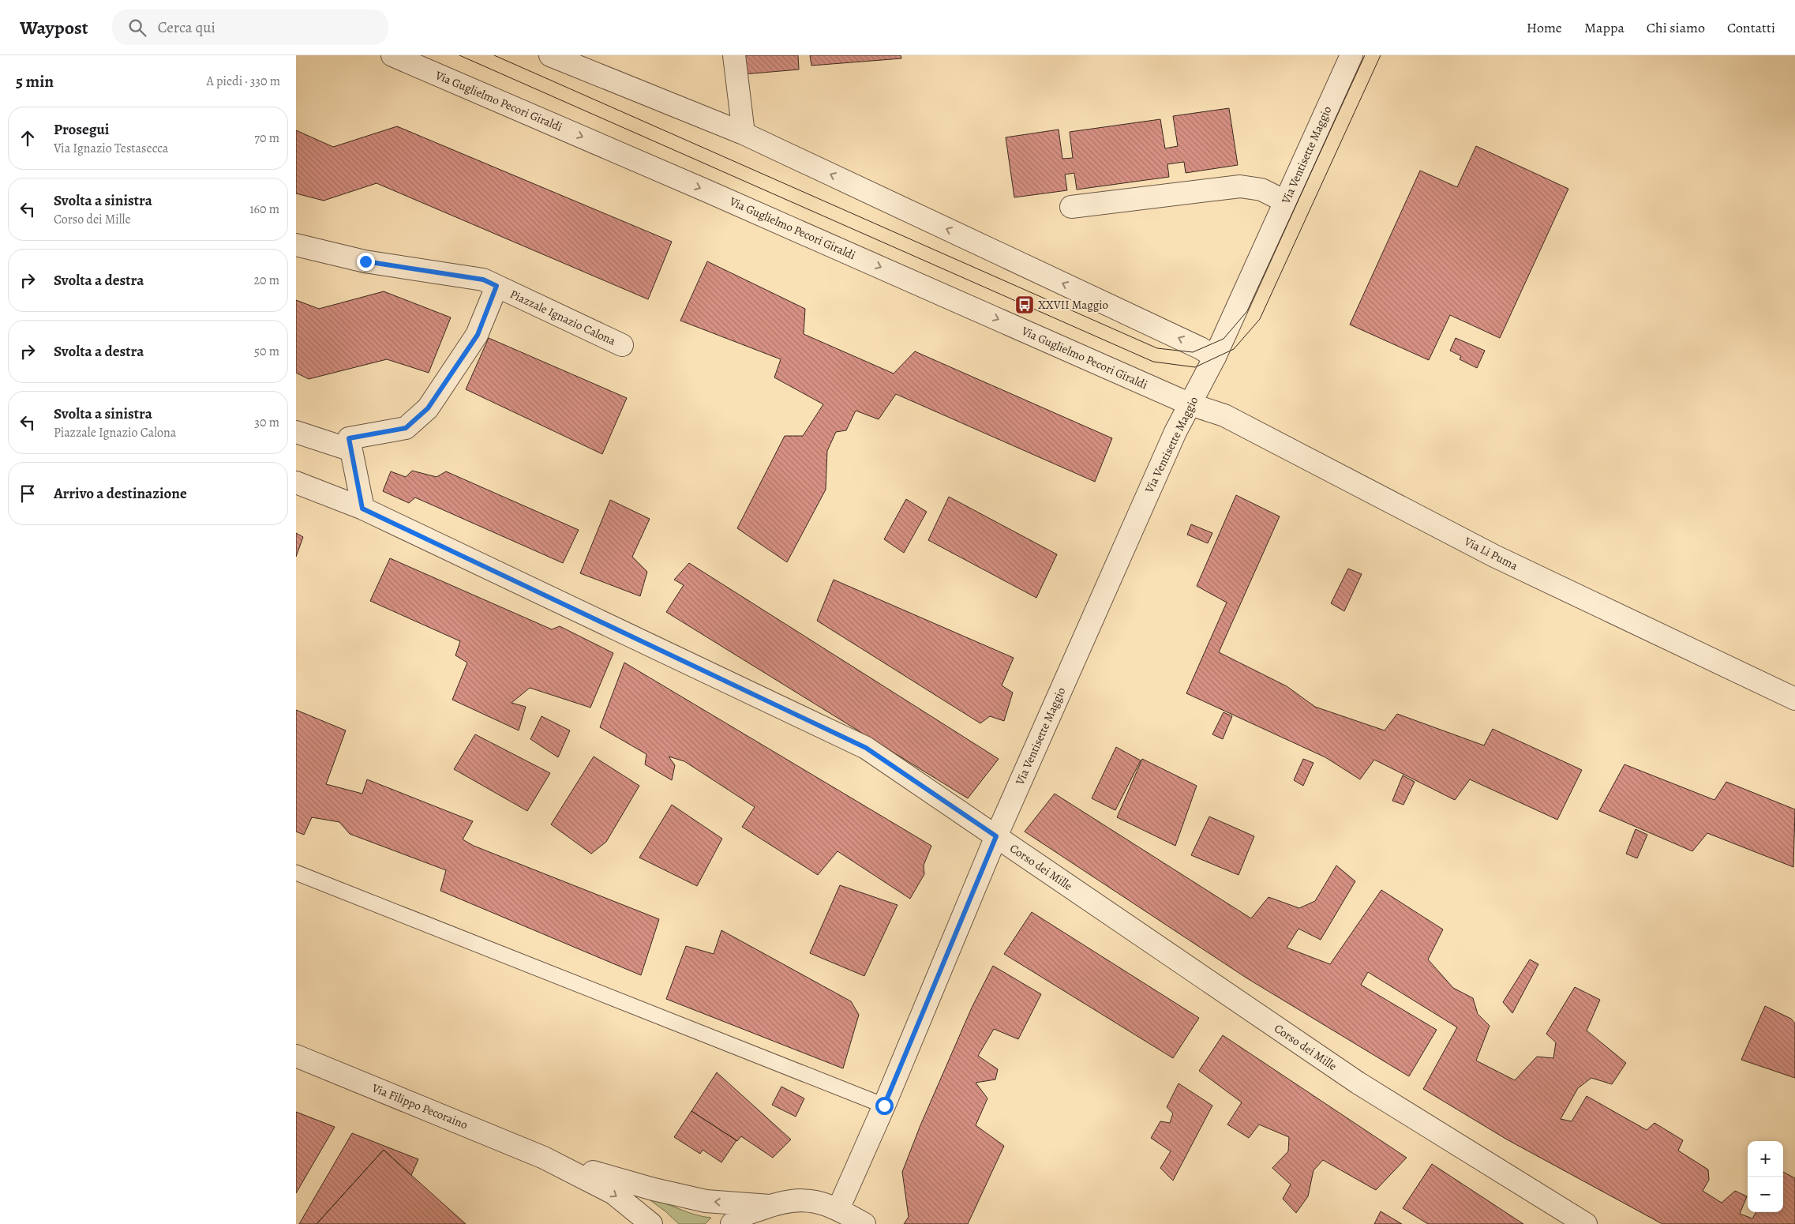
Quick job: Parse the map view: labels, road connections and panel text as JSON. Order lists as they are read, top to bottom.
{
  "streets": {
    "street": [
      "Via Guglielmo Pecori Giraldi",
      "Via Ventisette Maggio",
      "Piazzale Ignazio Calona",
      "Via Li Puma",
      "Corso dei Mille",
      "Via Filippo Pecoraino"
    ]
  },
  "crossings": [
    ["Via Guglielmo Pecori Giraldi", "Via Ventisette Maggio"],
    ["Via Guglielmo Pecori Giraldi", "Via Li Puma"],
    ["Via Ventisette Maggio", "Via Li Puma"],
    ["Via Ventisette Maggio", "Corso dei Mille"]
  ],
  "places": {
    "bus stop": ["XXVII Maggio"]
  },
  "page": {
    "header": "Waypost",
    "search": "Cerca qui",
    "nav": [
      "Home",
      "Mappa",
      "Chi siamo",
      "Contatti"
    ],
    "heading": ["5 min", "A piedi · 330 m"],
    "list": [
      ["Prosegui", "Via Ignazio Testasecca", "70 m"],
      ["Svolta a sinistra", "Corso dei Mille", "160 m"],
      ["Svolta a destra", "20 m"],
      ["Svolta a destra", "50 m"],
      ["Svolta a sinistra", "Piazzale Ignazio Calona", "30 m"],
      "Arrivo a destinazione"
    ],
    "map_buttons": ["+", "−"]
  }
}
